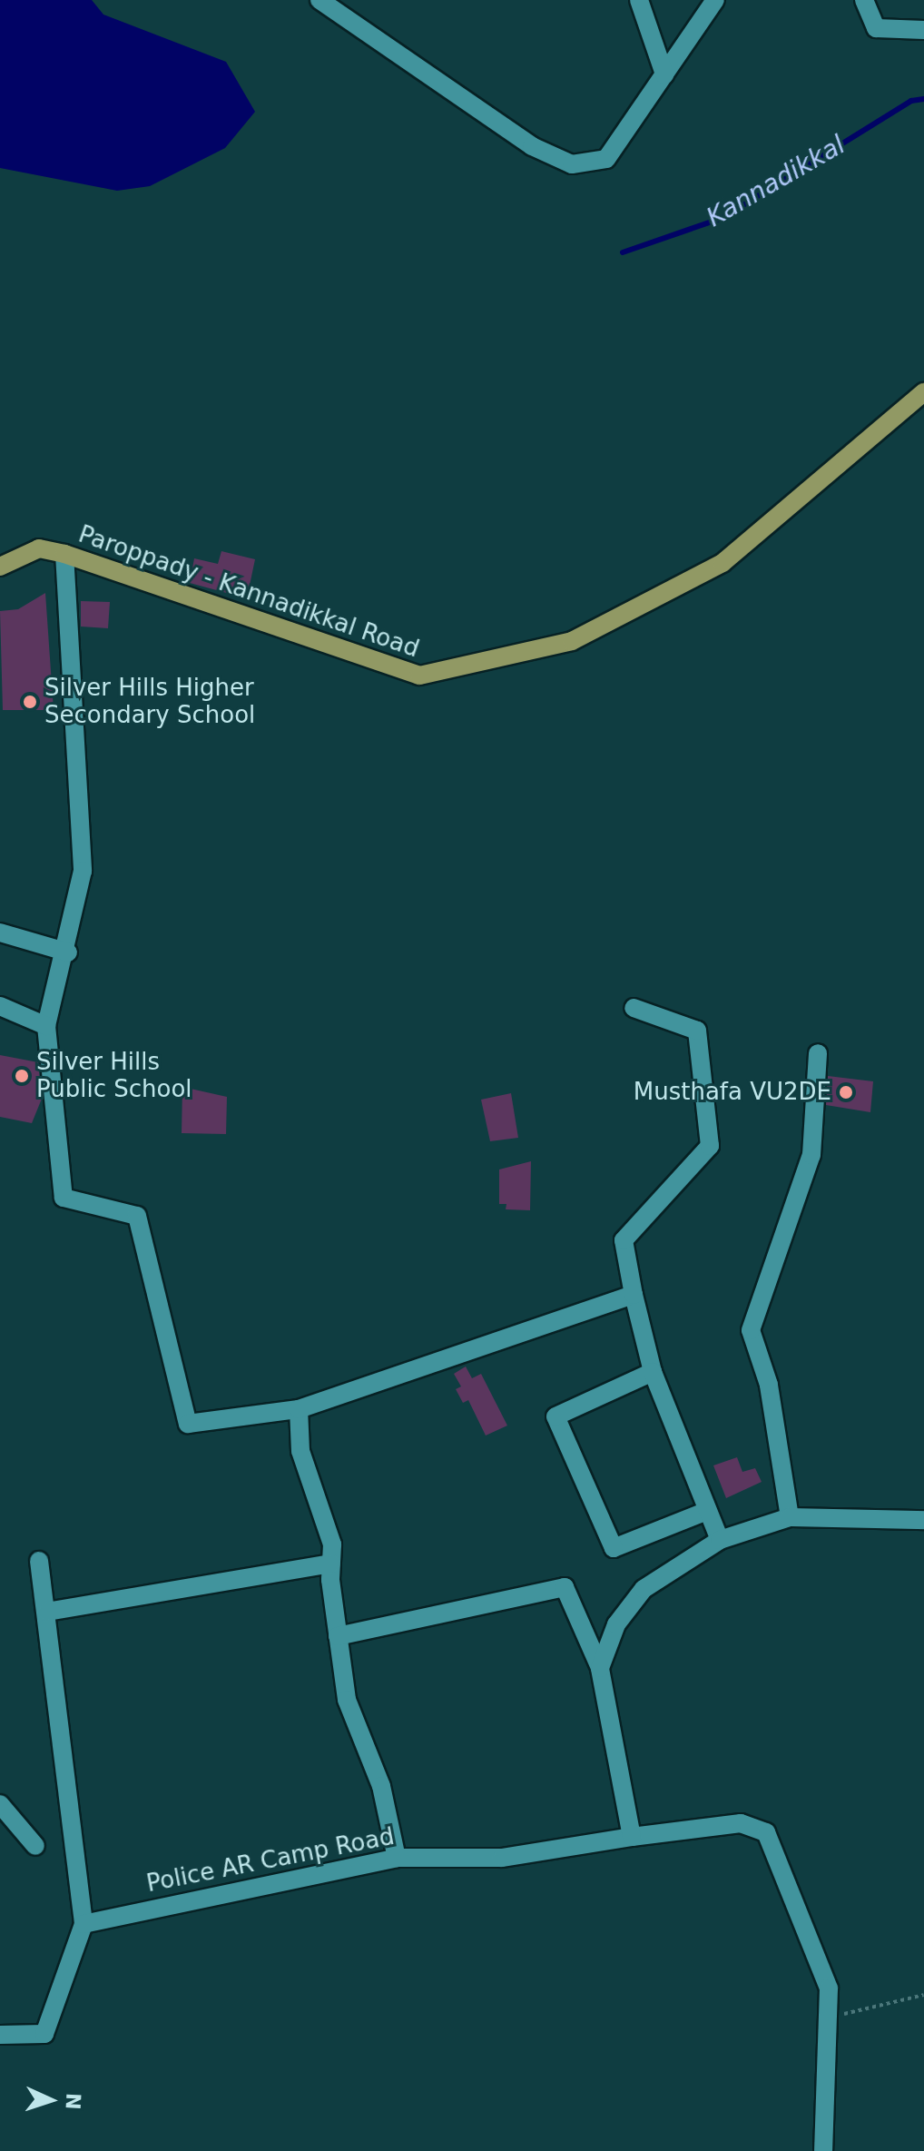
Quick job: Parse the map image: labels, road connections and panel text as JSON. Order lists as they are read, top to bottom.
{
  "streets": {
    "main road": ["Paroppady - Kannadikkal Road"],
    "street": ["Police AR Camp Road"]
  },
  "water": ["Kannadikkal"],
  "places": ["Silver Hills Higher Secondary School", "Silver Hills Public School", "Musthafa VU2DE"],
  "north": "right"
}
